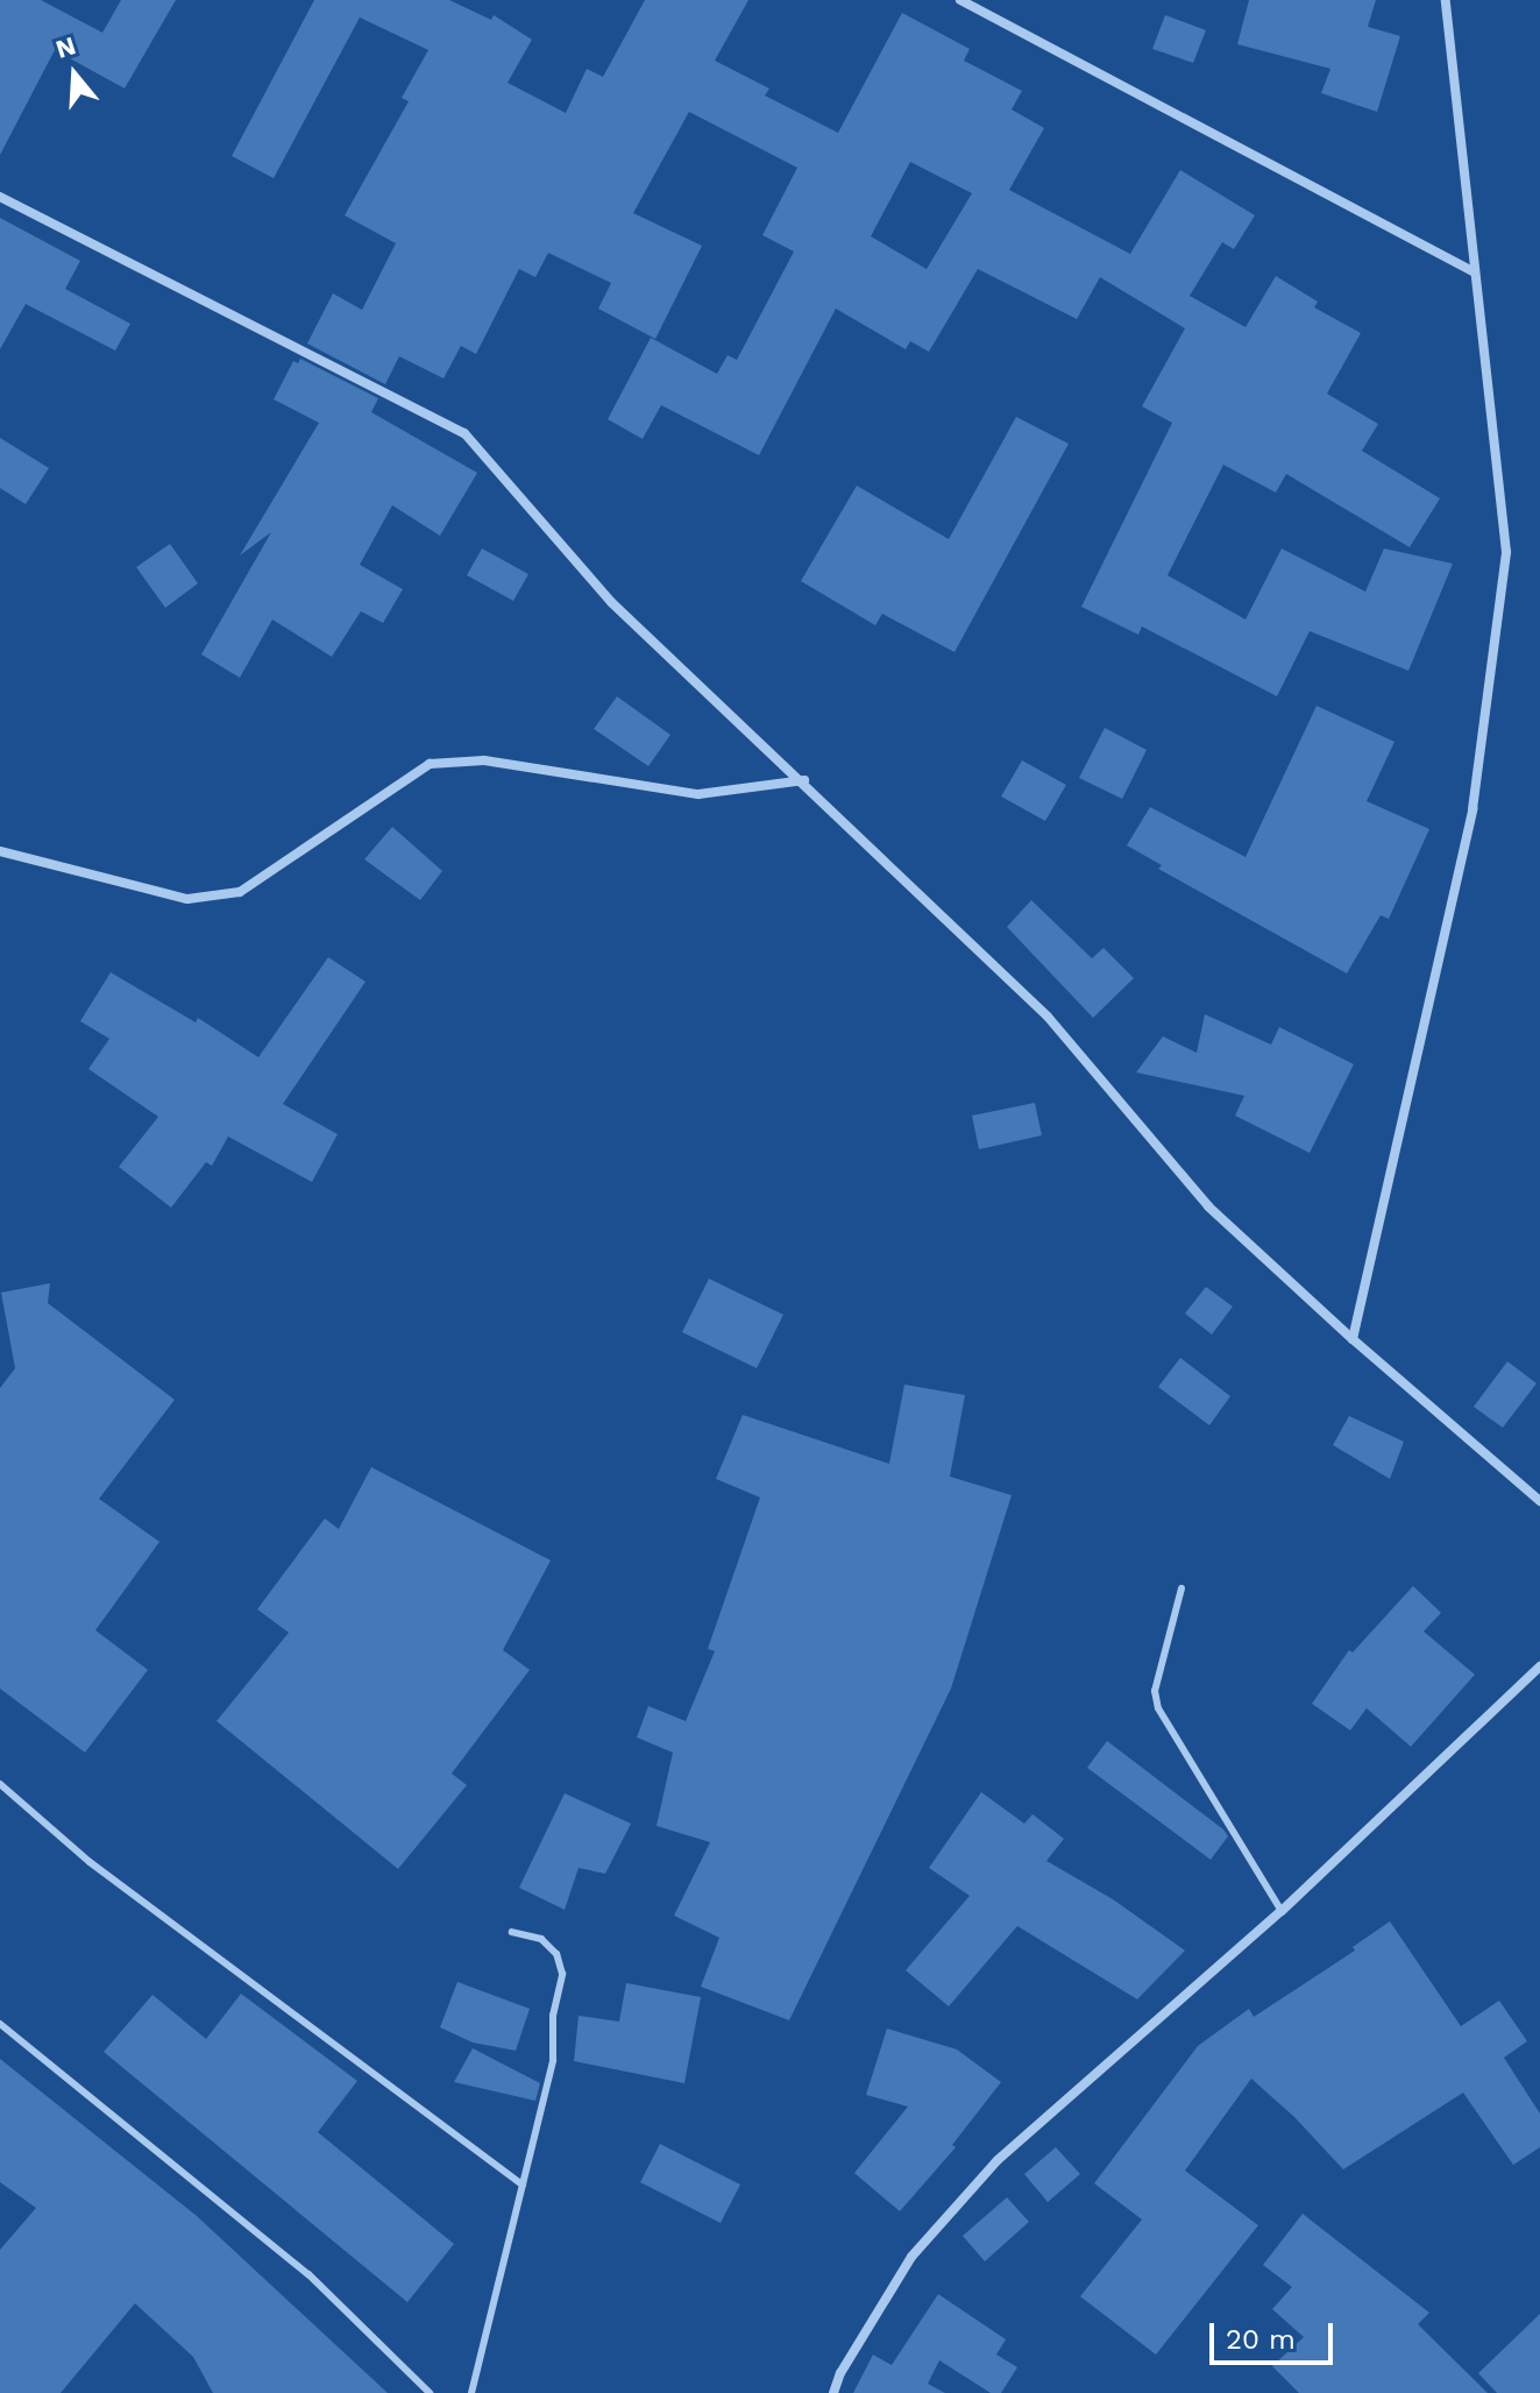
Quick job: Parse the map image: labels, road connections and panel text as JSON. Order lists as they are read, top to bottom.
{
  "scale_bar": "20 m",
  "north": "top"
}
